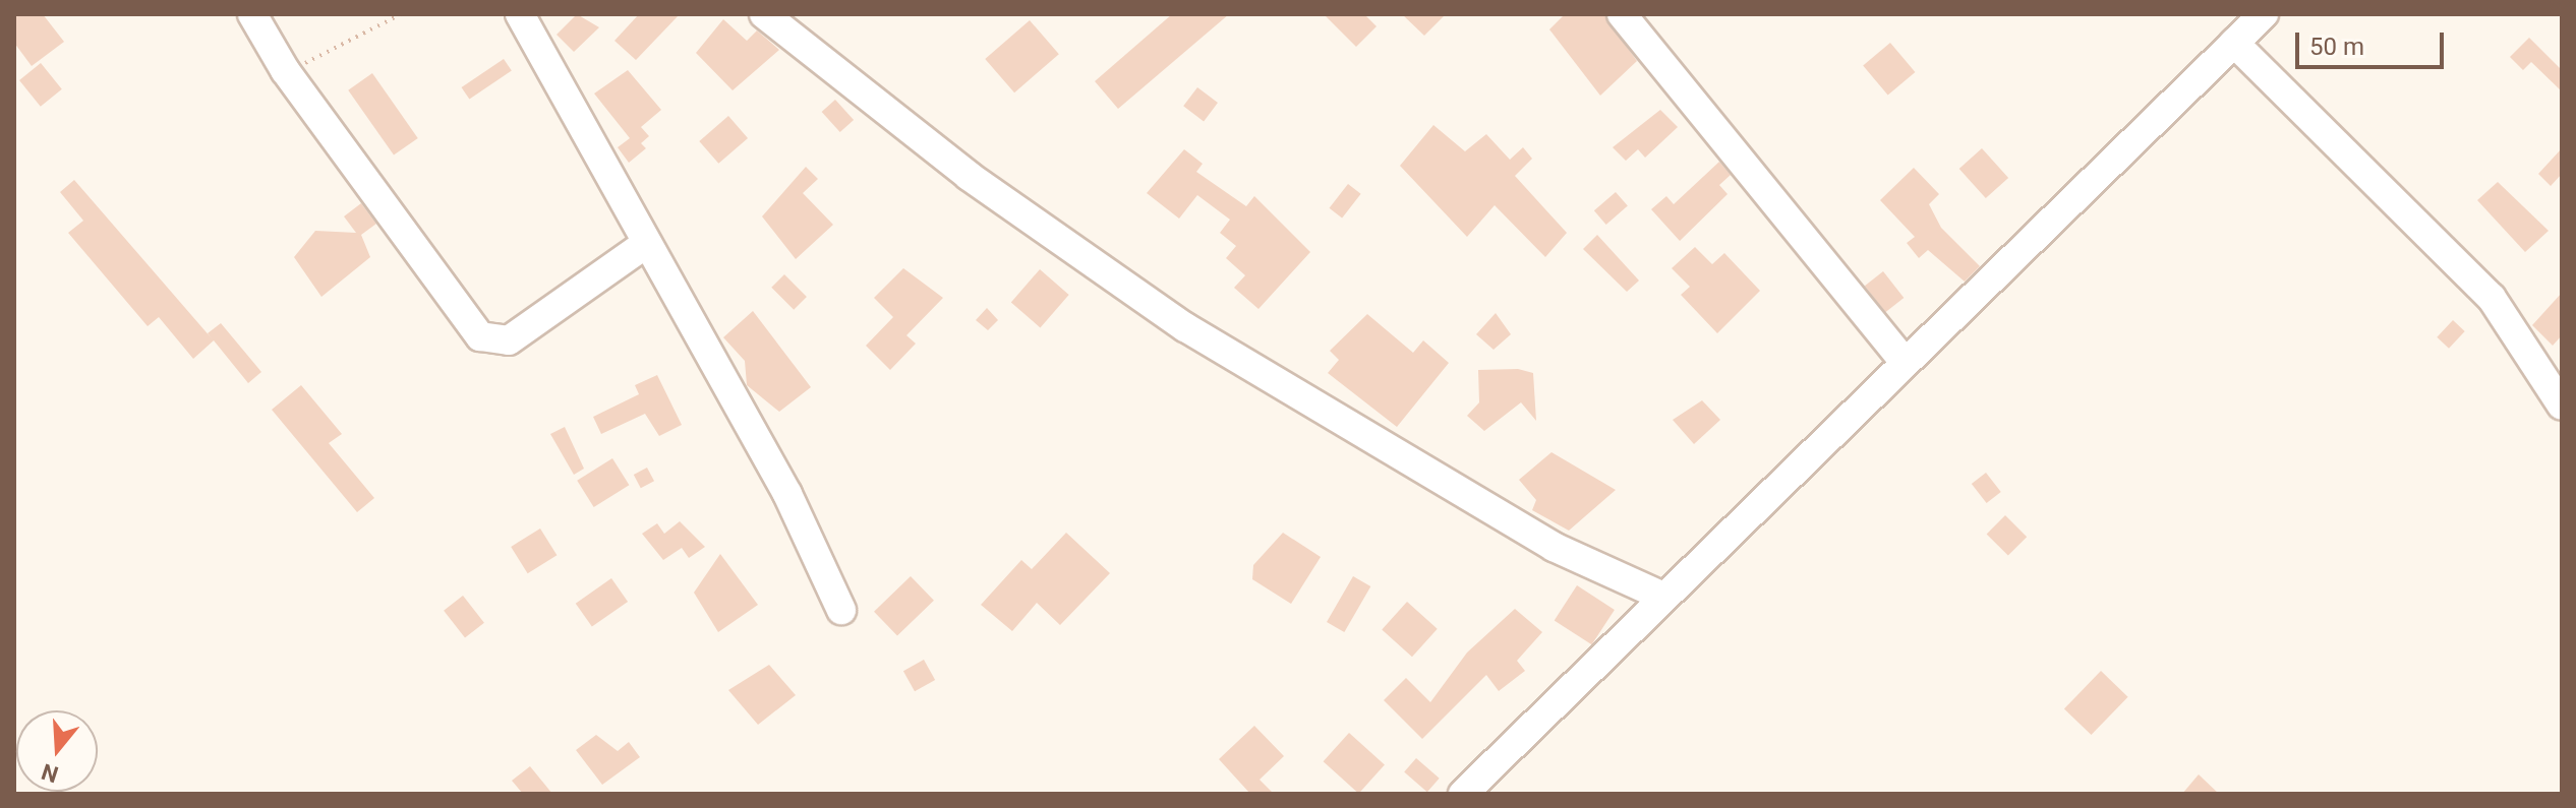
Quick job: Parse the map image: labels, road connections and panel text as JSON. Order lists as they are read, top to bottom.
{
  "scale_bar": "50 m",
  "north": "bottom"
}
